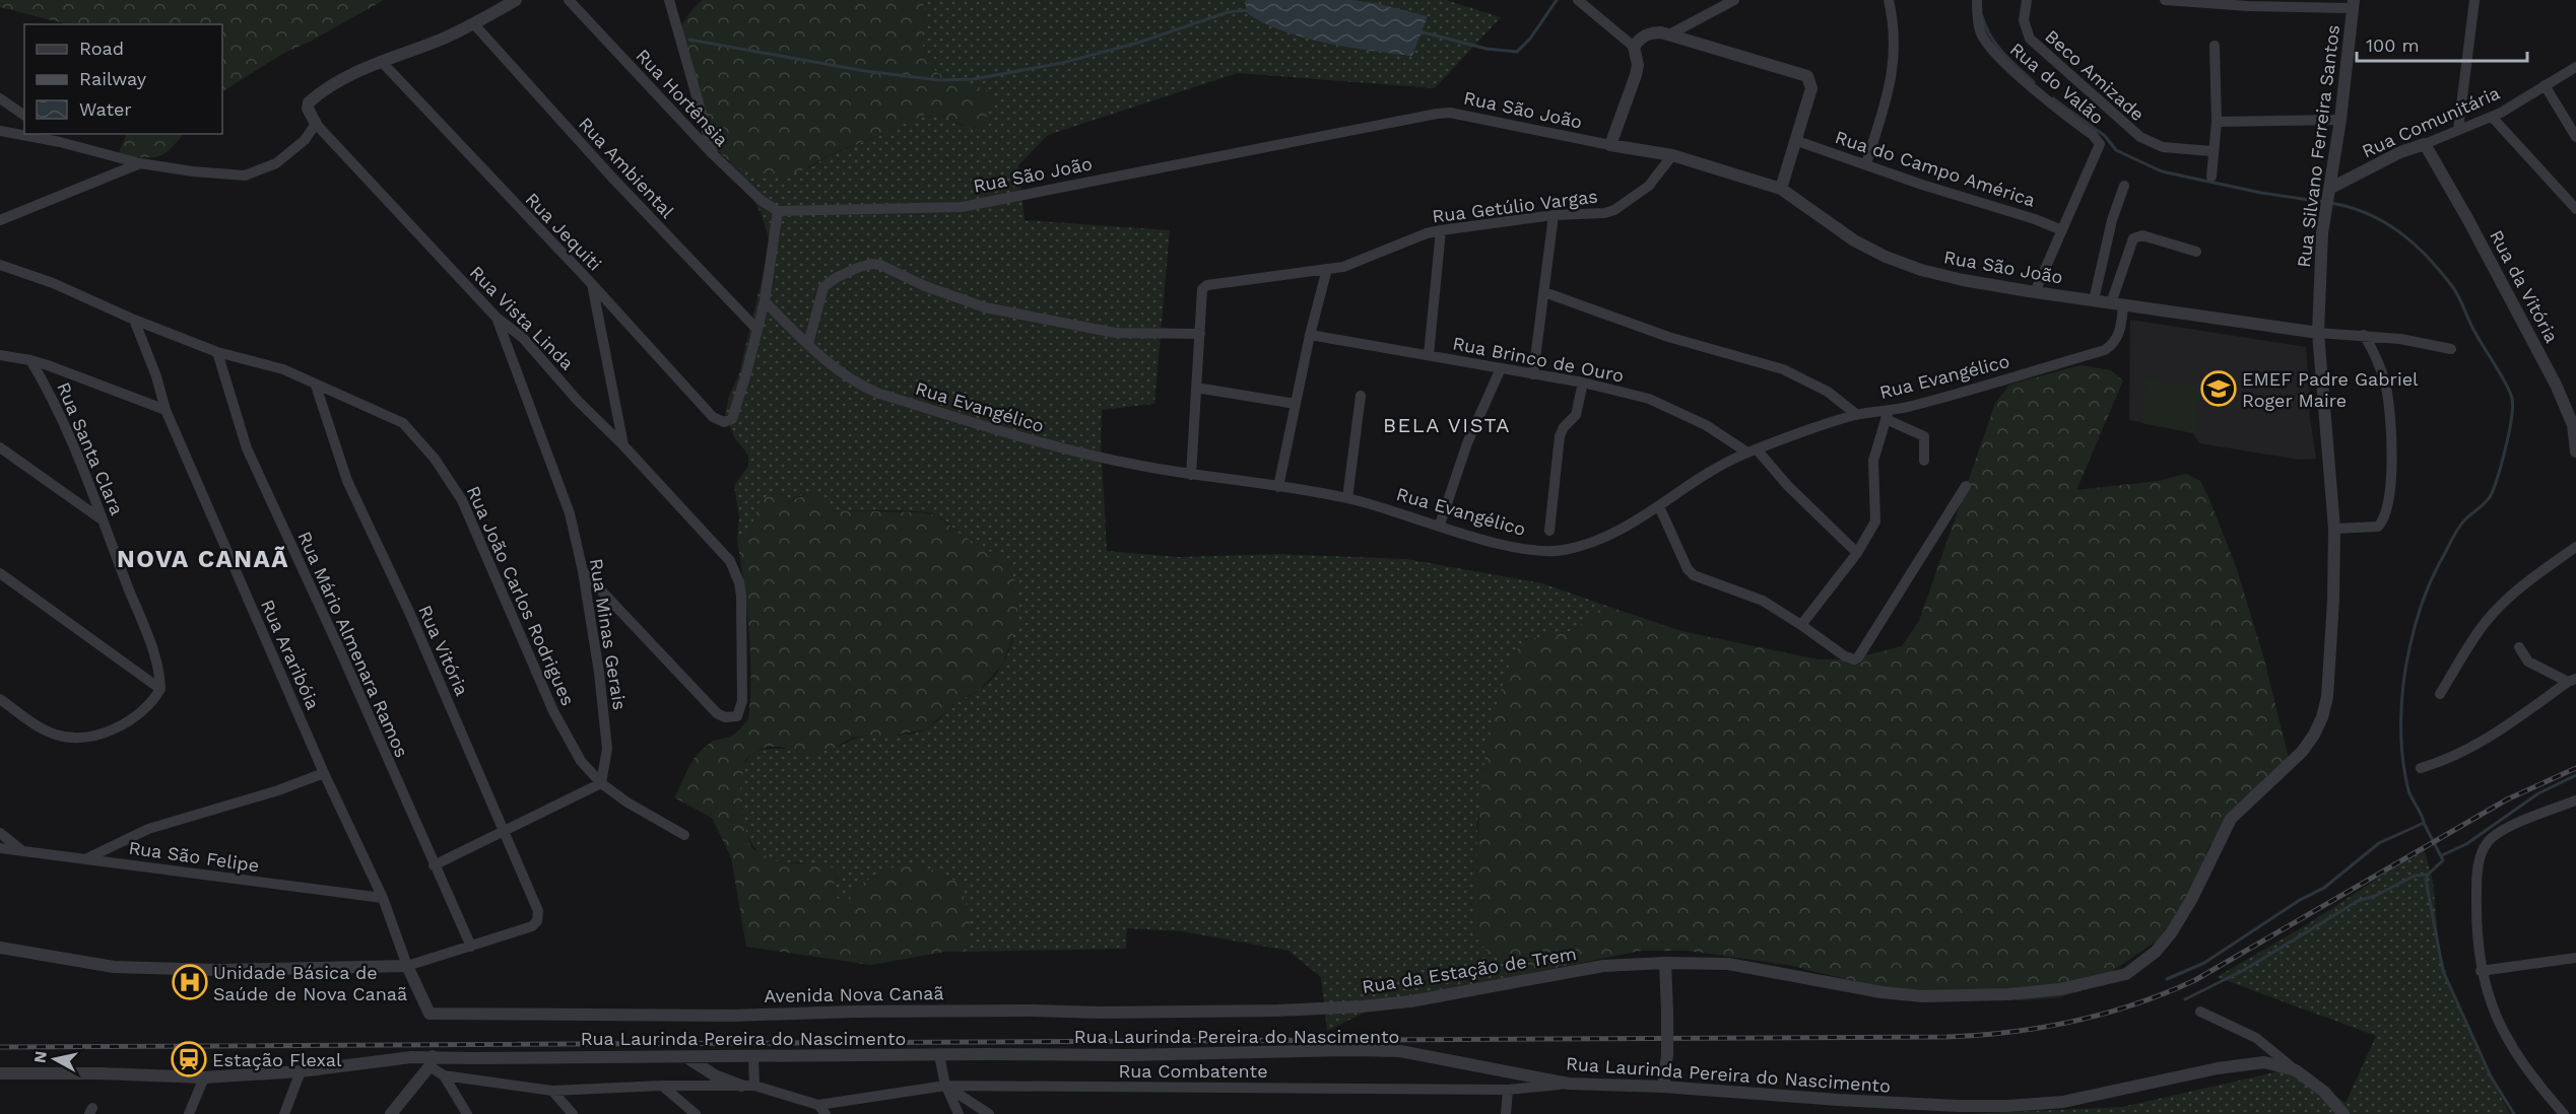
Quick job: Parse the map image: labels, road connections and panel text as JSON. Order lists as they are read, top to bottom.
{
  "streets": {
    "street": [
      "Beco Amizade",
      "Rua do Valão",
      "Rua Hortênsia",
      "Rua São João",
      "Rua Comunitária",
      "Rua Silvano Ferreira Santos",
      "Rua Ambiental",
      "Rua do Campo América",
      "Rua Getúlio Vargas",
      "Rua Jequiti",
      "Rua da Vitória",
      "Rua Vista Linda",
      "Rua Brinco de Ouro",
      "Rua Evangélico",
      "Rua Santa Clara",
      "Rua João Carlos Rodrigues",
      "Rua Minas Gerais",
      "Rua Mário Almenara Ramos",
      "Rua Vitória",
      "Rua Araribóia",
      "Rua São Felipe",
      "Rua da Estação de Trem",
      "Avenida Nova Canaã",
      "Rua Laurinda Pereira do Nascimento",
      "Rua Combatente"
    ]
  },
  "crossings": [
    ["Rua do Valão", "Rua São João"],
    ["Rua do Valão", "Rua do Campo América"],
    ["Rua Hortênsia", "Rua São João"],
    ["Rua São João", "Rua Silvano Ferreira Santos"],
    ["Rua São João", "Rua Getúlio Vargas"],
    ["Rua São João", "Rua Evangélico"],
    ["Rua Comunitária", "Rua Silvano Ferreira Santos"],
    ["Rua Comunitária", "Rua da Vitória"],
    ["Rua Silvano Ferreira Santos", "Rua da Estação de Trem"],
    ["Rua Ambiental", "Rua Jequiti"],
    ["Rua Vista Linda", "Rua Minas Gerais"],
    ["Rua Brinco de Ouro", "Rua Evangélico"],
    ["Rua João Carlos Rodrigues", "Rua Minas Gerais"],
    ["Rua João Carlos Rodrigues", "Rua Mário Almenara Ramos"],
    ["Rua João Carlos Rodrigues", "Rua Vitória"],
    ["Rua João Carlos Rodrigues", "Rua Araribóia"],
    ["Rua Mário Almenara Ramos", "Rua Vitória"],
    ["Rua Araribóia", "Rua São Felipe"],
    ["Rua Araribóia", "Avenida Nova Canaã"],
    ["Rua da Estação de Trem", "Avenida Nova Canaã"],
    ["Rua Laurinda Pereira do Nascimento", "Rua Combatente"]
  ],
  "districts": ["BELA VISTA", "NOVA CANAÃ"],
  "places": {
    "school or university": ["EMEF Padre Gabriel Roger Maire"],
    "hospital": ["Unidade Básica de Saúde de Nova Canaã"],
    "station": ["Estação Flexal"]
  },
  "legend": ["Road", "Railway", "Water"],
  "scale_bar": "100 m",
  "north": "left"
}
